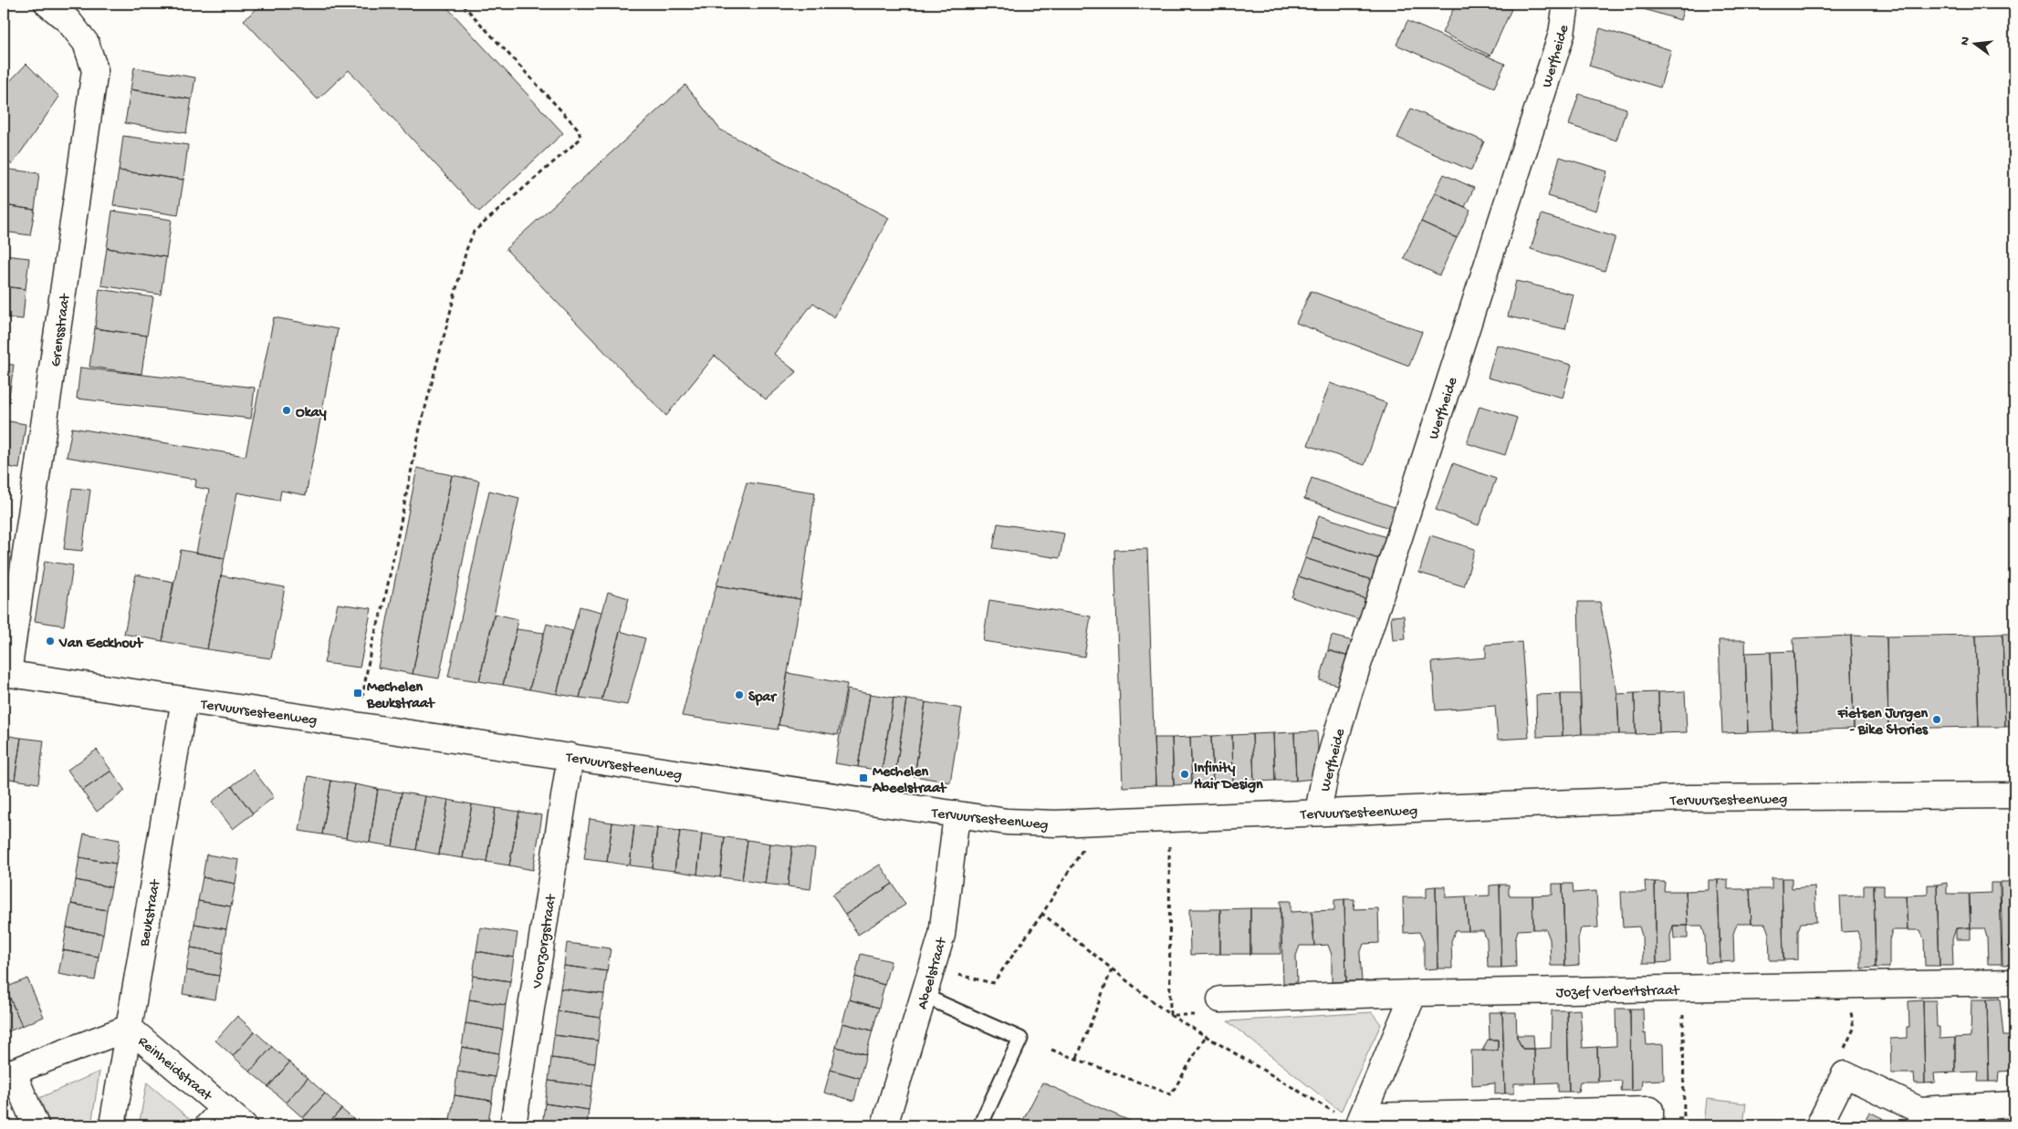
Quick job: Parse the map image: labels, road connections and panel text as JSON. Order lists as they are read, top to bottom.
{
  "streets": {
    "street": [
      "Werfheide",
      "Grensstraat",
      "Tervuursesteenweg",
      "Beukstraat",
      "Voorzorgstraat",
      "Abeelstraat",
      "Jozef Verbertstraat",
      "Reinheidstraat"
    ]
  },
  "crossings": [
    ["Werfheide", "Tervuursesteenweg"],
    ["Grensstraat", "Tervuursesteenweg"],
    ["Tervuursesteenweg", "Beukstraat"],
    ["Tervuursesteenweg", "Voorzorgstraat"],
    ["Tervuursesteenweg", "Abeelstraat"],
    ["Beukstraat", "Reinheidstraat"]
  ],
  "places": {
    "other": [
      "Okay",
      "Van Eeckhout",
      "Spar",
      "Fietsen Jurgen - Bike Stories",
      "Infinity Hair Design"
    ],
    "transit": ["Mechelen Beukstraat", "Mechelen Abeelstraat"]
  },
  "north": "left"
}
